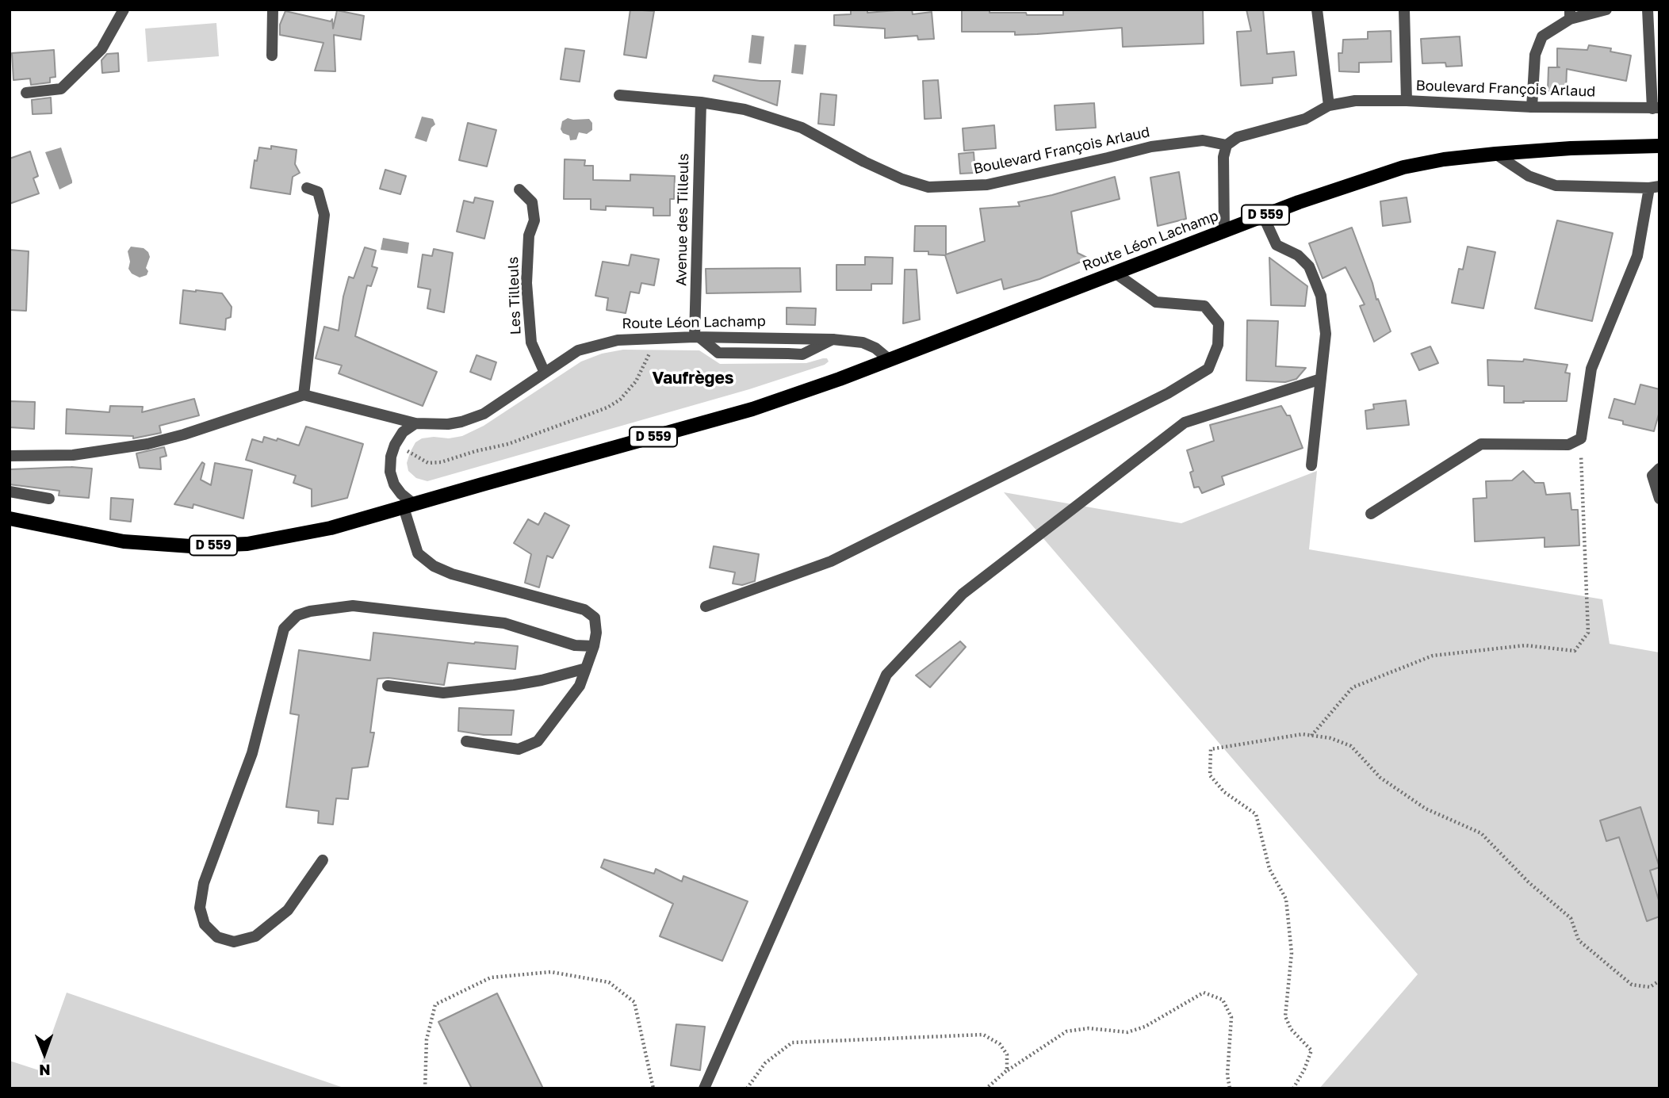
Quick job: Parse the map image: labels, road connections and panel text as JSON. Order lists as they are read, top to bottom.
{
  "streets": {
    "main road": ["D 559", "Route Léon Lachamp"],
    "street": ["Boulevard François Arlaud", "Avenue des Tilleuls", "Les Tilleuls"]
  },
  "crossings": [
    ["Boulevard François Arlaud", "Avenue des Tilleuls"],
    ["Avenue des Tilleuls", "Route Léon Lachamp"],
    ["Route Léon Lachamp", "Les Tilleuls"]
  ],
  "districts": ["Vaufrèges"],
  "north": "bottom"
}
